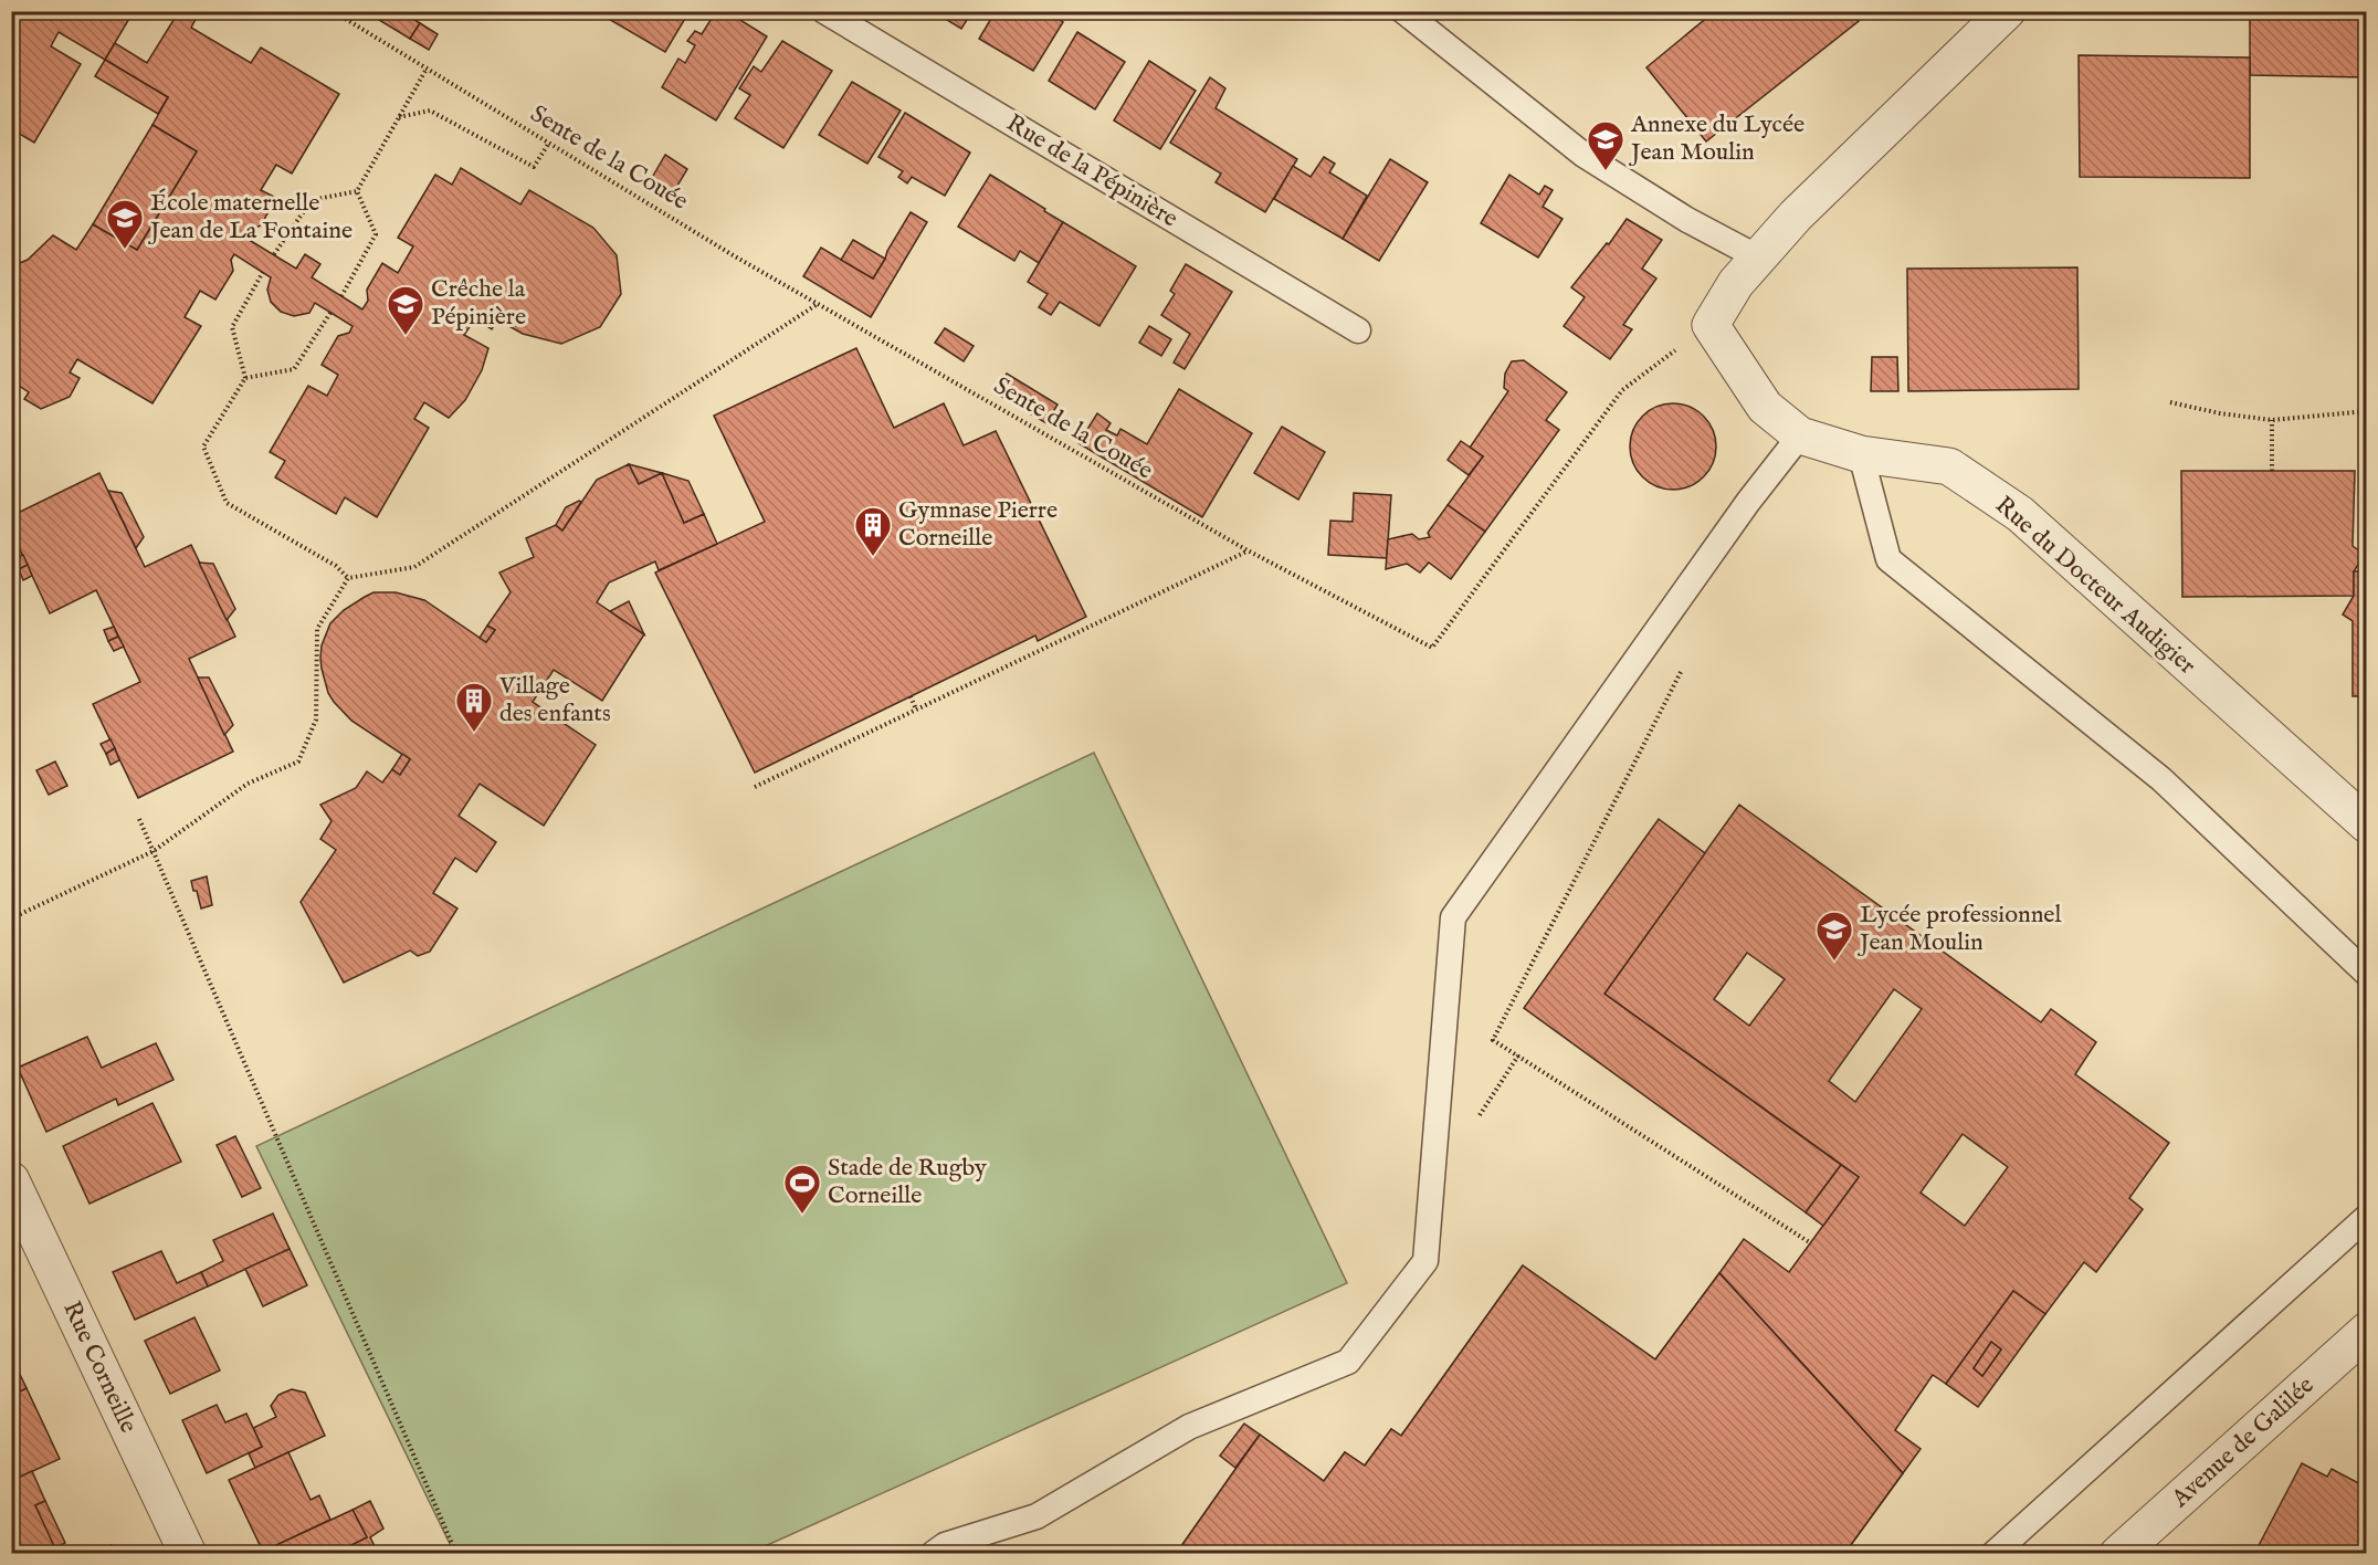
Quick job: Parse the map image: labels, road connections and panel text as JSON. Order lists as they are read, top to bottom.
{
  "streets": {
    "street": ["Rue du Docteur Audigier", "Rue Corneille", "Avenue de Galilée"],
    "lane": ["Rue de la Pépinière"],
    "path": ["Sente de la Couée"]
  },
  "crossings": [
    ["Sente de la Couée", "Rue du Docteur Audigier"]
  ],
  "places": {
    "school or university": [
      "Annexe du Lycée Jean Moulin",
      "École maternelle Jean de La Fontaine",
      "Crêche la Pépinière",
      "Lycée professionnel Jean Moulin"
    ],
    "building": ["Gymnase Pierre Corneille", "Village des enfants"],
    "sports": ["Stade de Rugby Corneille"]
  }
}
